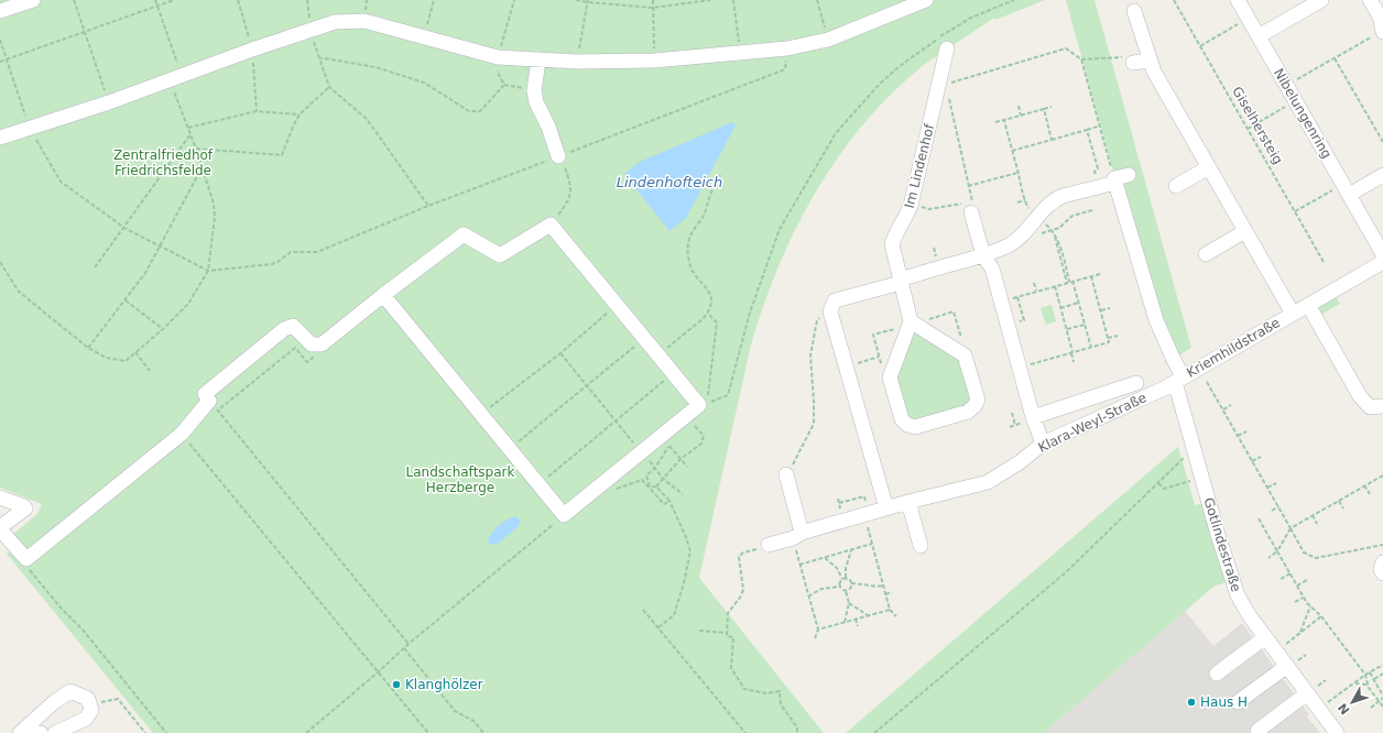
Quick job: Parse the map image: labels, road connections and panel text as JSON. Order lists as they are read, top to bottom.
{
  "streets": {
    "street": [
      "Nibelungenring",
      "Im Lindenhof",
      "Kriemhildstraße",
      "Klara-Weyl-Straße",
      "Gotlindestraße"
    ],
    "path": ["Giselhersteig"]
  },
  "crossings": [
    ["Nibelungenring", "Kriemhildstraße"],
    ["Kriemhildstraße", "Klara-Weyl-Straße"],
    ["Kriemhildstraße", "Gotlindestraße"],
    ["Klara-Weyl-Straße", "Gotlindestraße"]
  ],
  "water": ["Lindenhofteich"],
  "parks": ["Zentralfriedhof Friedrichsfelde", "Landschaftspark Herzberge"],
  "places": ["Klanghölzer", "Haus H"],
  "north": "bottom left"
}
